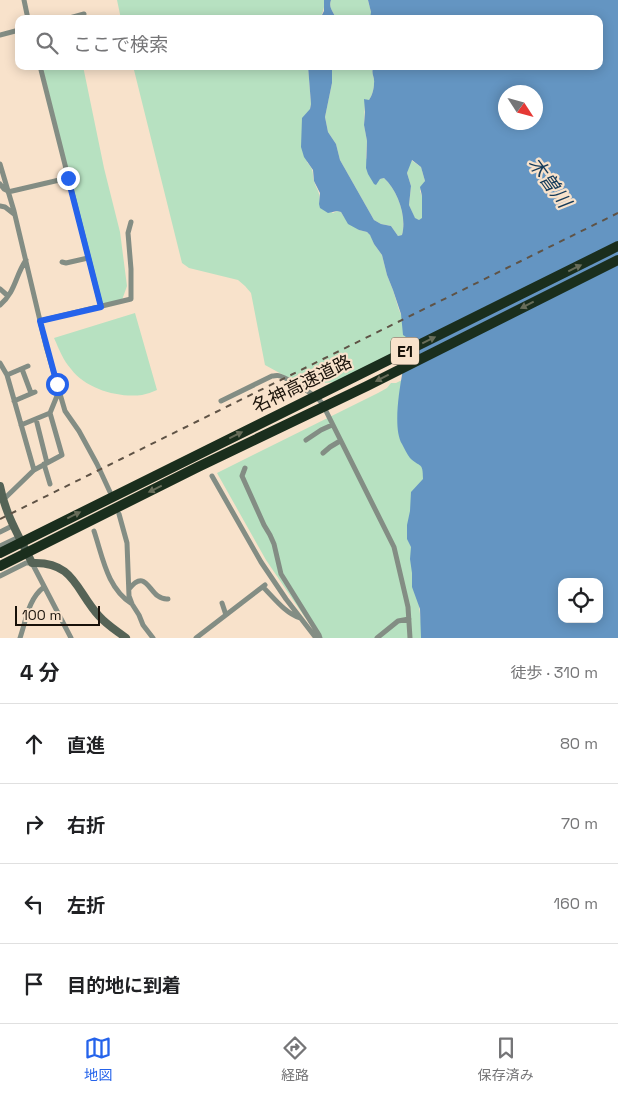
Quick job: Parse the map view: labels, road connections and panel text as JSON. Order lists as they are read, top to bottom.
{
  "streets": {
    "highway": ["E1", "名神高速道路"]
  },
  "water": ["木曽川"],
  "scale_bar": "100 m",
  "north": "bottom right",
  "page": {
    "search": "ここで検索",
    "scale": "100 m",
    "heading": ["4 分", "徒歩 · 310 m"],
    "list": [
      ["直進", "80 m"],
      ["右折", "70 m"],
      ["左折", "160 m"],
      "目的地に到着"
    ],
    "nav": ["地図", "経路", "保存済み"]
  }
}
